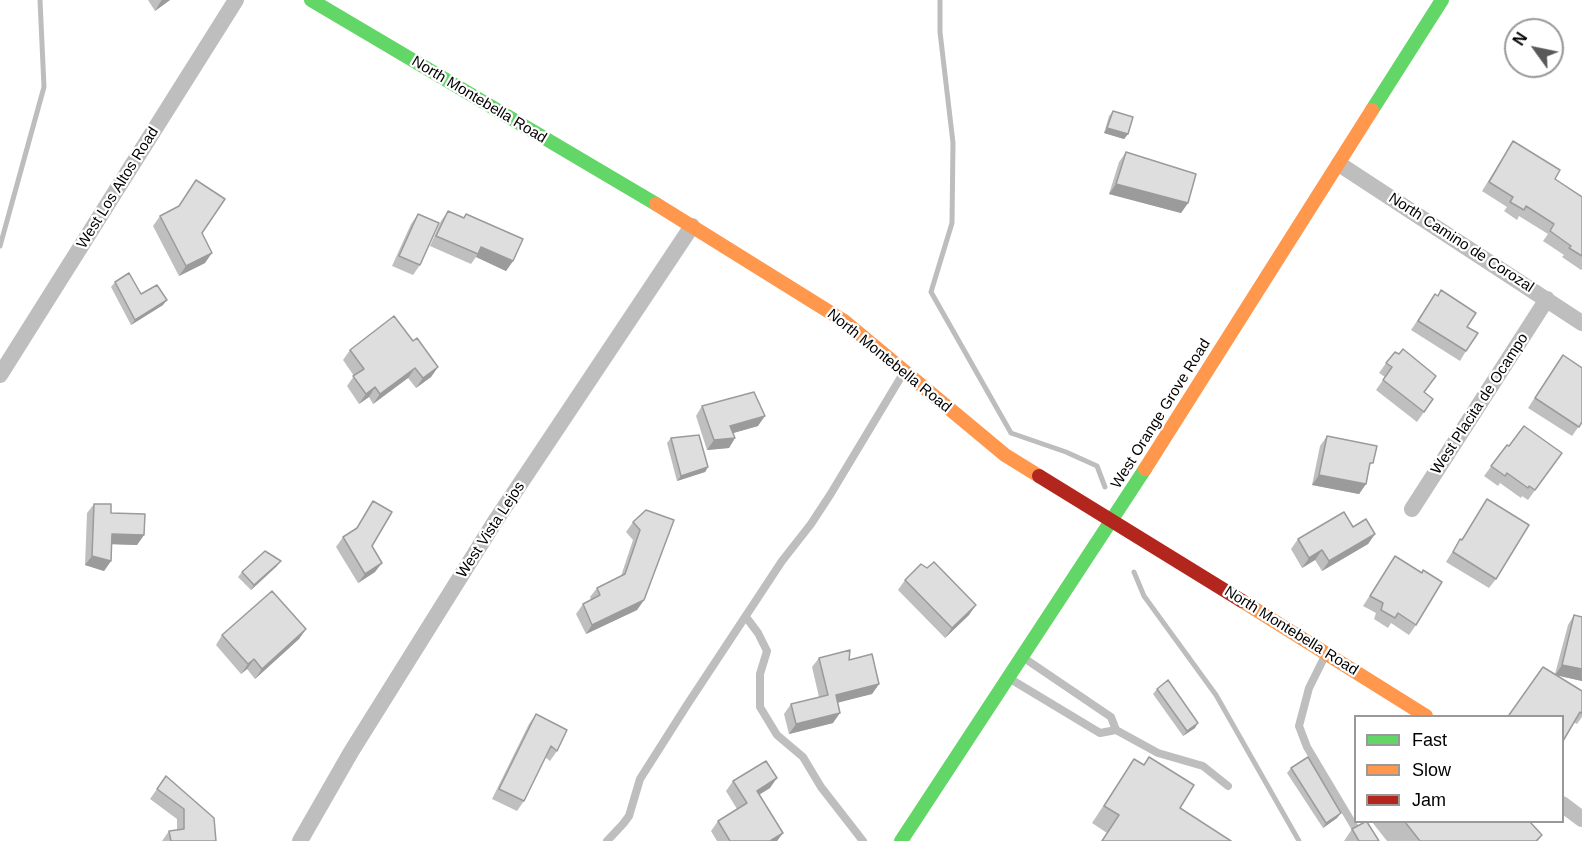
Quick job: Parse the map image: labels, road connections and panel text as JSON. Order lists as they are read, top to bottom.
{
  "streets": {
    "street": [
      "North Montebella Road",
      "West Los Altos Road",
      "North Camino de Corozal",
      "West Placita de Ocampo",
      "West Orange Grove Road",
      "West Vista Lejos"
    ]
  },
  "crossings": [
    ["North Montebella Road", "West Orange Grove Road"],
    ["North Montebella Road", "West Vista Lejos"],
    ["North Camino de Corozal", "West Placita de Ocampo"],
    ["North Camino de Corozal", "West Orange Grove Road"]
  ],
  "legend": ["Fast", "Slow", "Jam"],
  "north": "top left"
}
